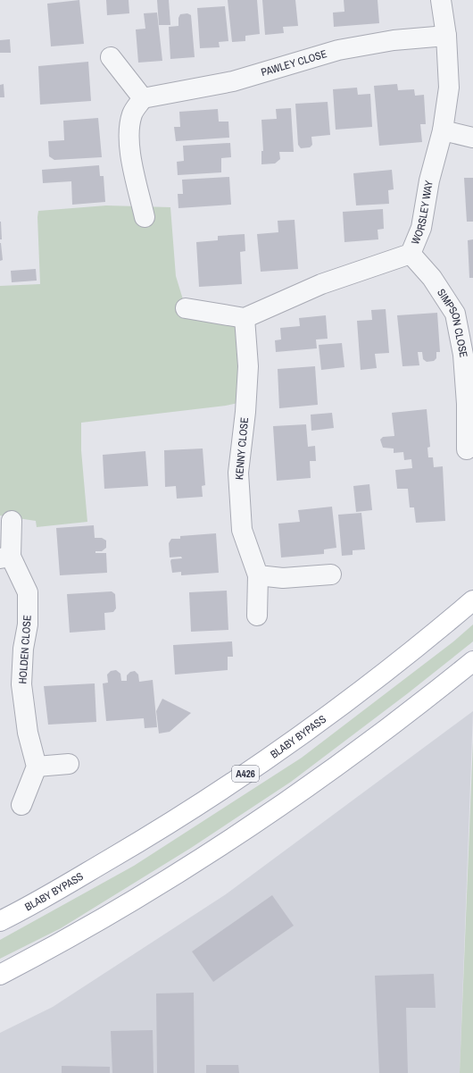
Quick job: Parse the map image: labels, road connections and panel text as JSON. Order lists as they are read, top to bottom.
{
  "streets": {
    "main road": ["BLABY BYPASS", "A426"],
    "street": [
      "PAWLEY CLOSE",
      "WORSLEY WAY",
      "SIMPSON CLOSE",
      "KENNY CLOSE",
      "HOLDEN CLOSE"
    ]
  },
  "crossings": [
    ["PAWLEY CLOSE", "WORSLEY WAY"],
    ["WORSLEY WAY", "SIMPSON CLOSE"],
    ["WORSLEY WAY", "KENNY CLOSE"]
  ]
}
